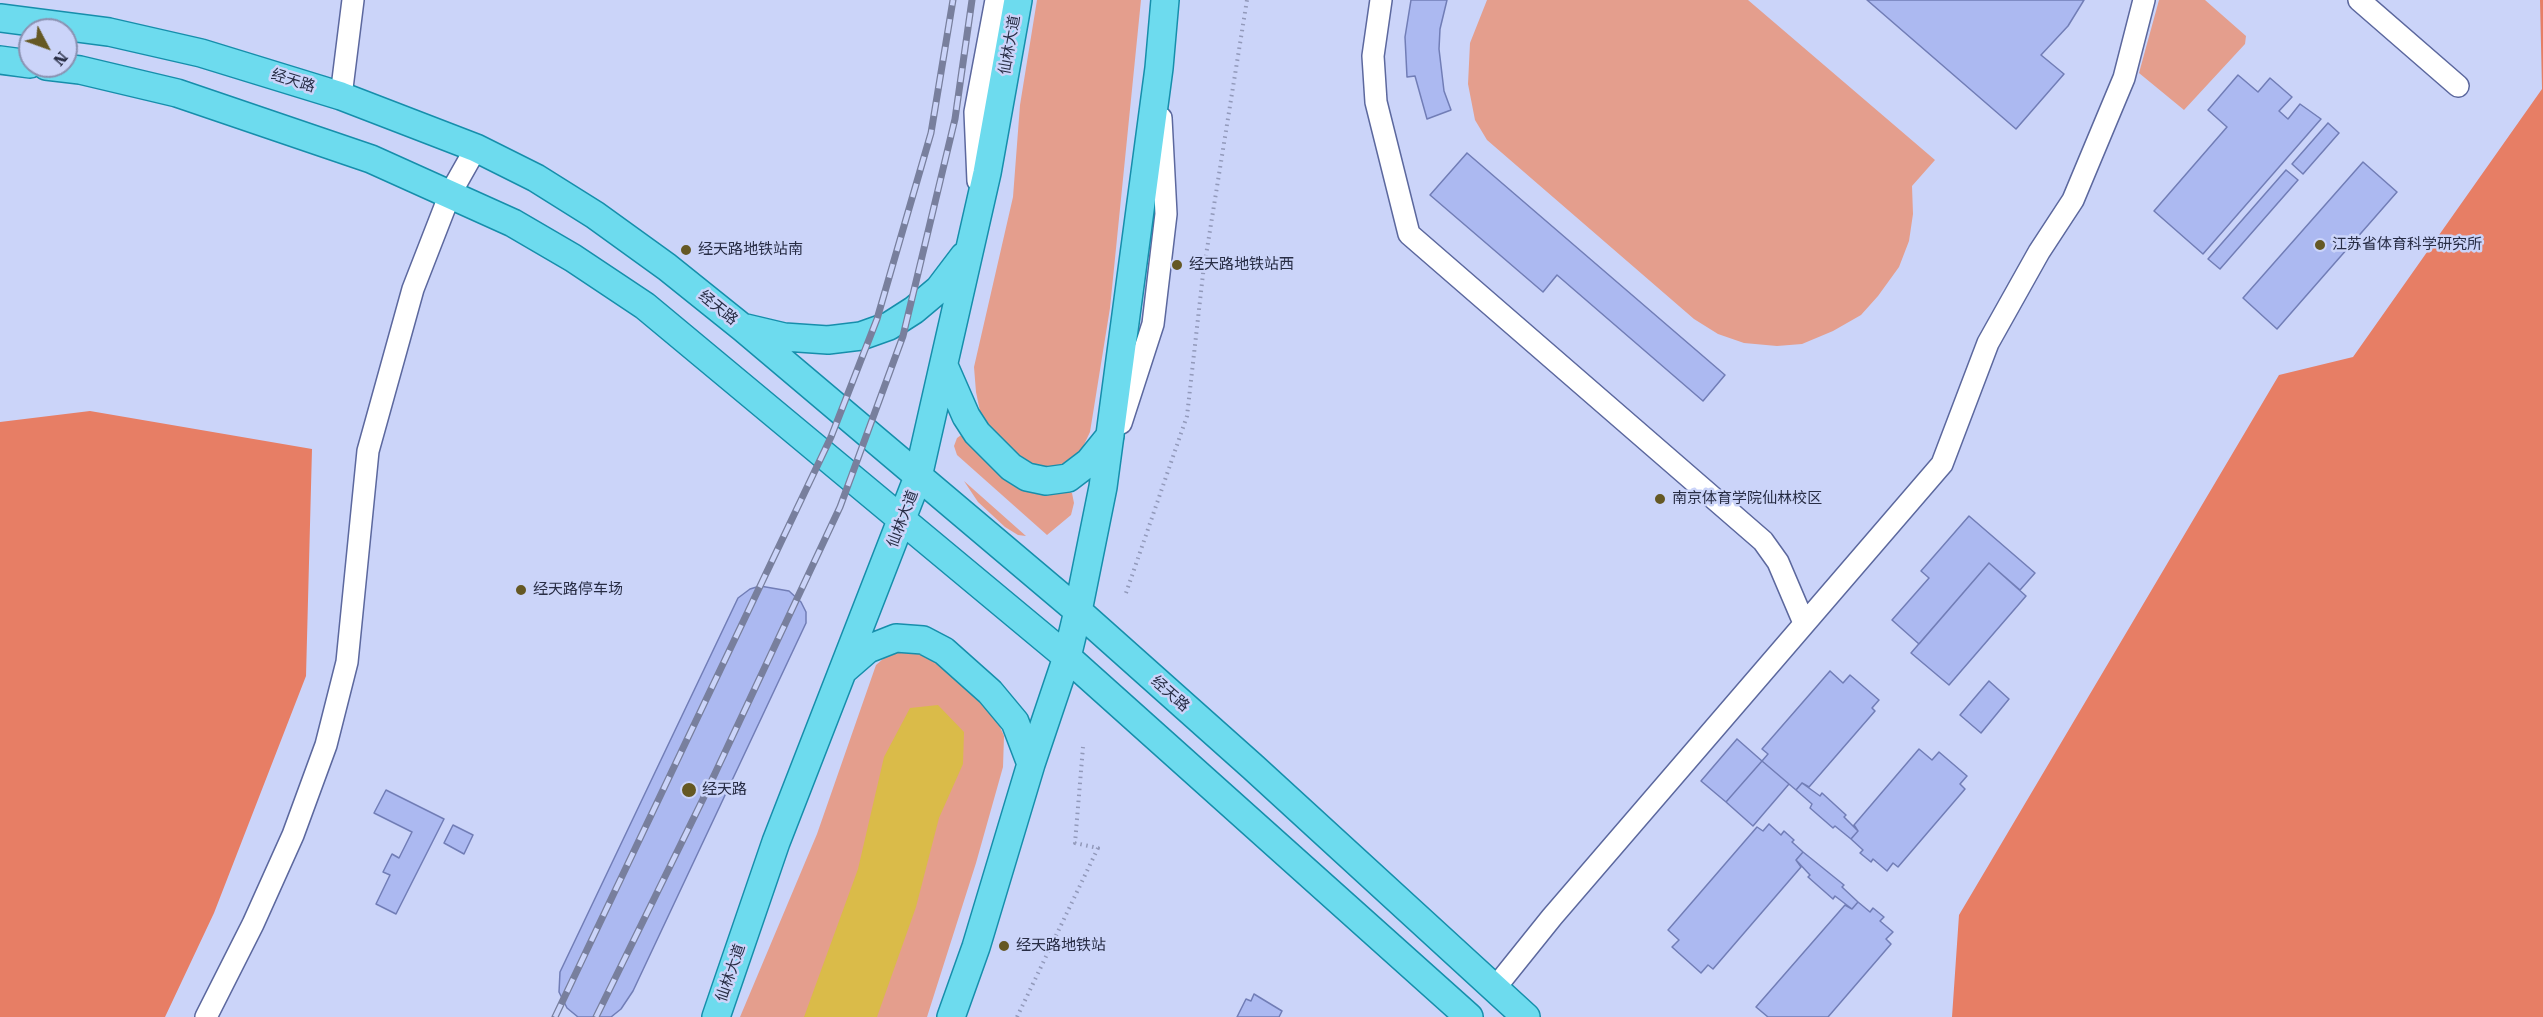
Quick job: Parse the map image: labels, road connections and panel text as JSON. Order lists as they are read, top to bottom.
{
  "streets": {
    "main road": ["仙林大道", "经天路"]
  },
  "crossings": [
    ["仙林大道", "经天路"]
  ],
  "places": [
    "江苏省体育科学研究所",
    "经天路地铁站南",
    "经天路地铁站西",
    "南京体育学院仙林校区",
    "经天路停车场",
    "经天路",
    "经天路地铁站"
  ],
  "north": "bottom right"
}
